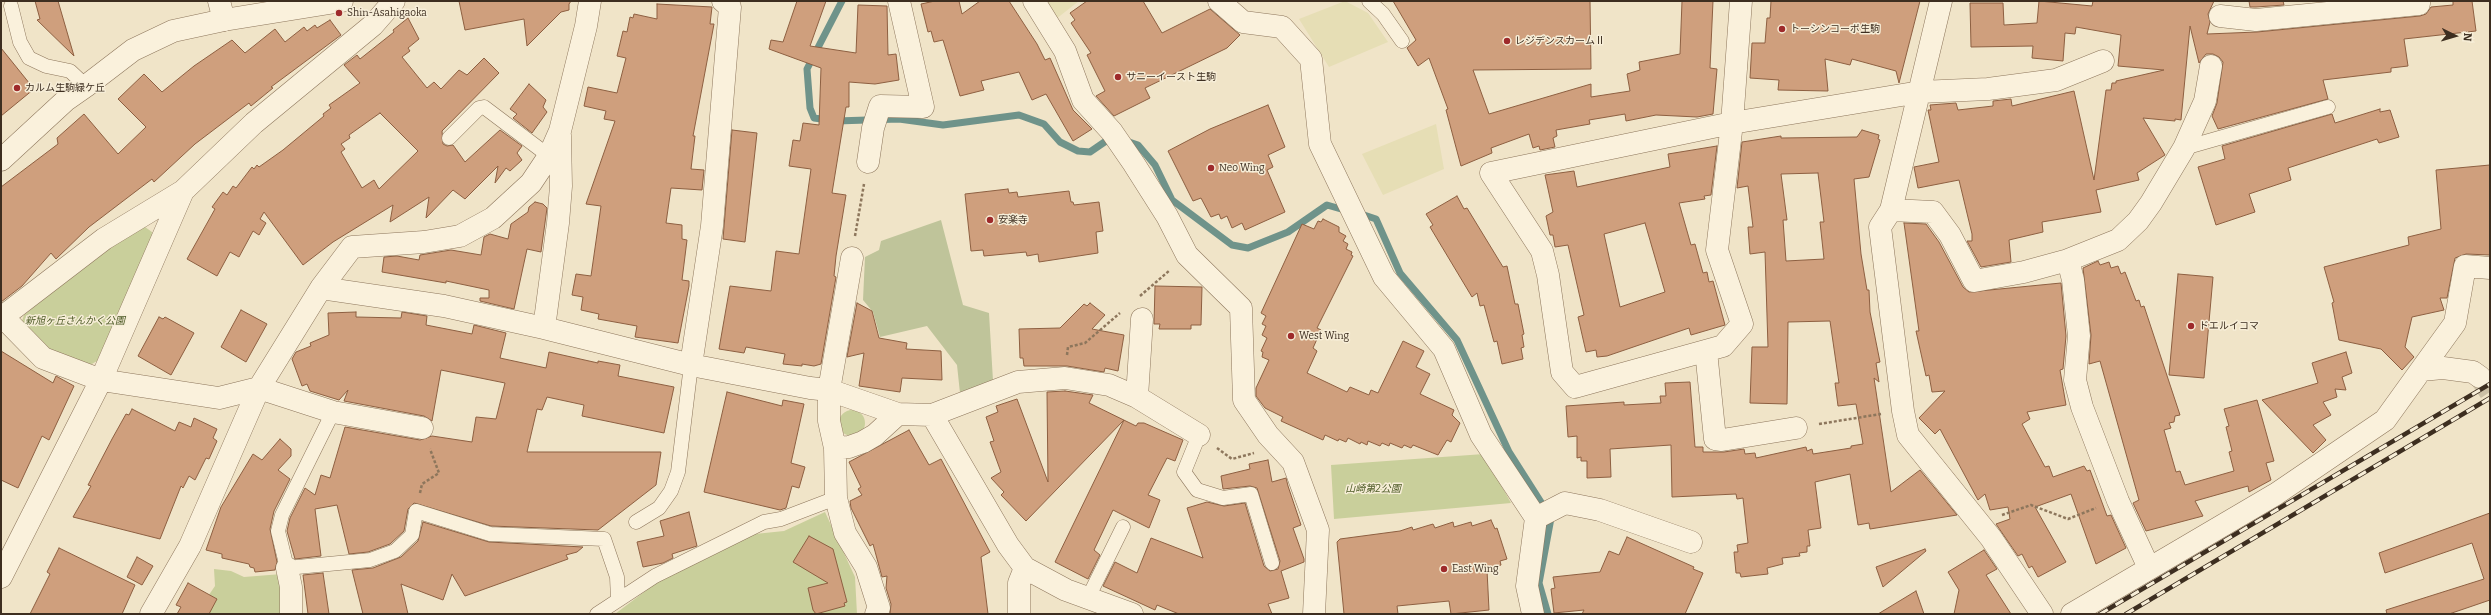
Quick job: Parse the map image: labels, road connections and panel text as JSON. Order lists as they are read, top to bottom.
{
  "parks": ["新旭ヶ丘さんかく公園", "山崎第2公園"],
  "places": [
    "Shin-Asahigaoka",
    "トーシンコーポ生駒",
    "レジデンスカームⅡ",
    "サニーイースト生駒",
    "カルム生駒緑ケ丘",
    "Neo Wing",
    "安楽寺",
    "ドエルイコマ",
    "West Wing",
    "East Wing"
  ],
  "north": "right"
}
